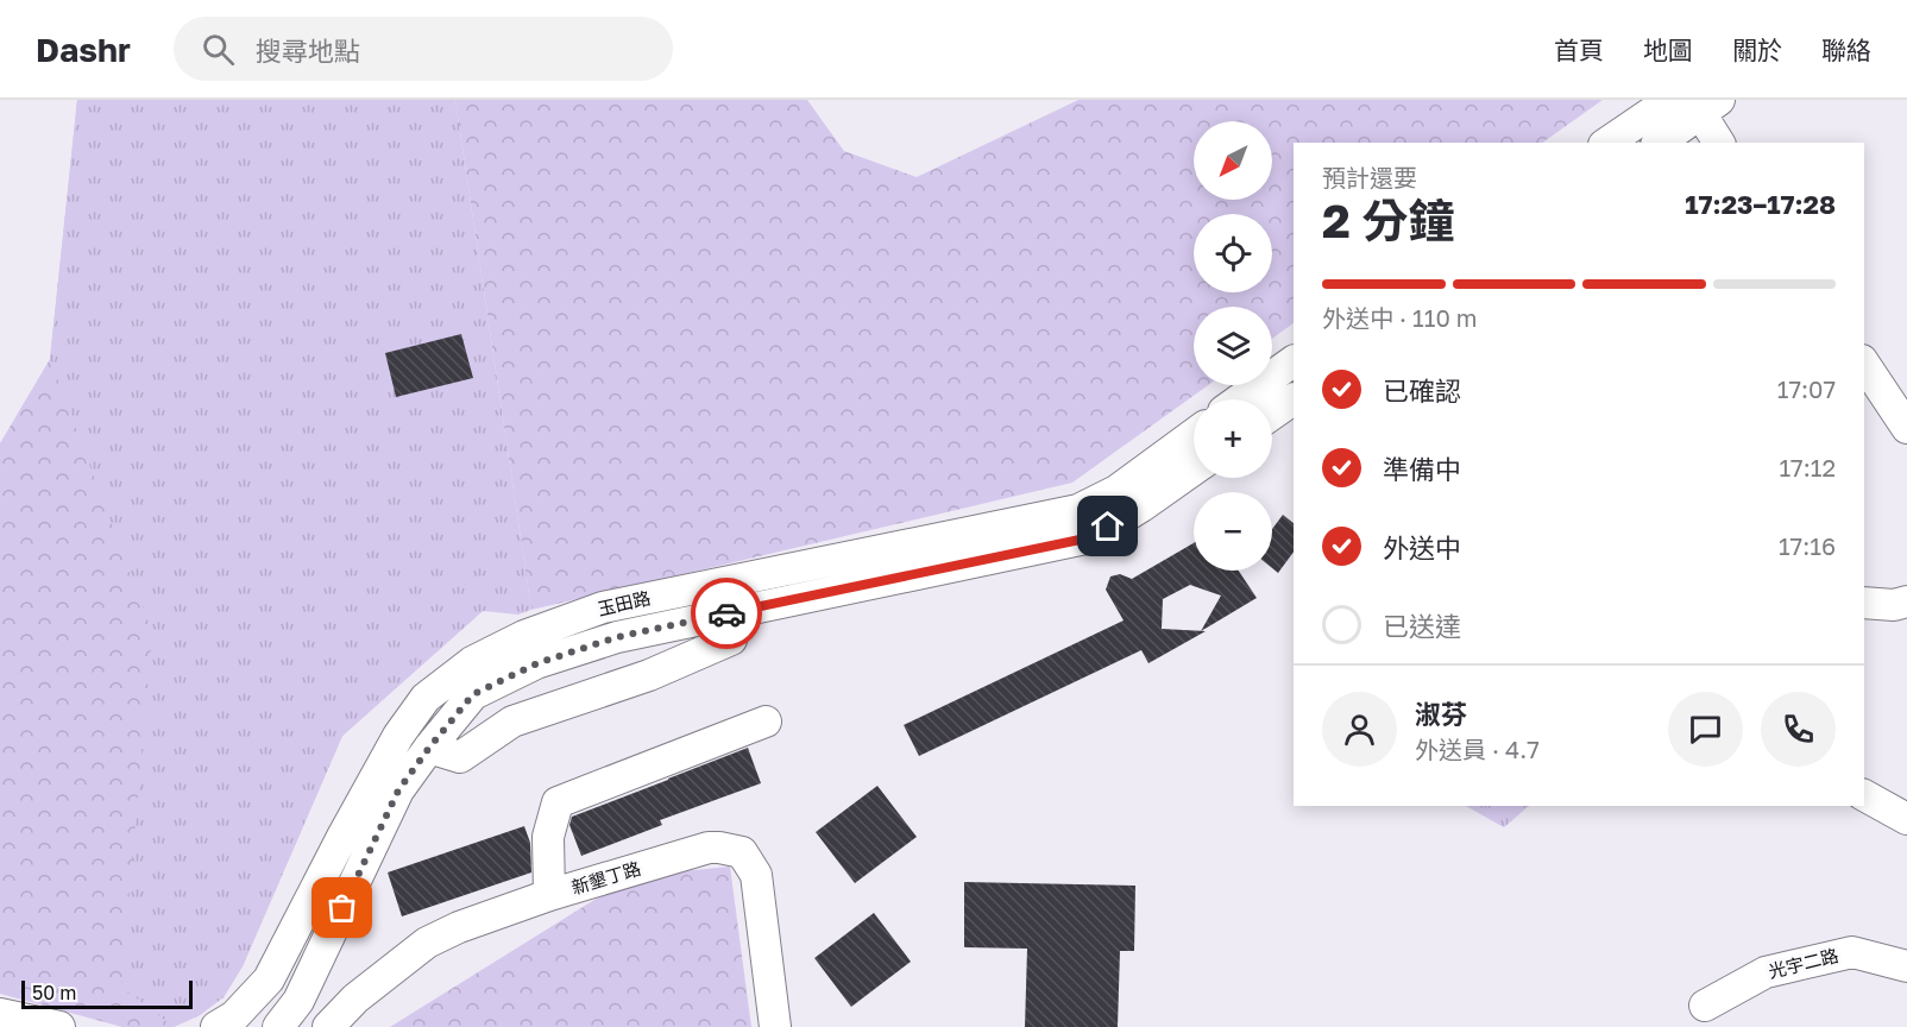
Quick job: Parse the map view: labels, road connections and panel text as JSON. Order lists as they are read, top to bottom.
{
  "streets": {
    "street": ["玉田路", "新墾丁路", "光宇二路"]
  },
  "scale_bar": "50 m",
  "north": "bottom left",
  "page": {
    "header": "Dashr",
    "search": "搜尋地點",
    "nav": [
      "首頁",
      "地圖",
      "關於",
      "聯絡"
    ],
    "map_buttons": ["+", "−"],
    "heading": ["2 分鐘", "預計還要", "17:23–17:28"],
    "panel": ["淑芬", "外送員 · 4.7"],
    "bar": "外送中 · 110 m",
    "list": [
      ["已確認", "17:07"],
      ["準備中", "17:12"],
      ["外送中", "17:16"],
      "已送達"
    ],
    "scale": "50 m"
  }
}
